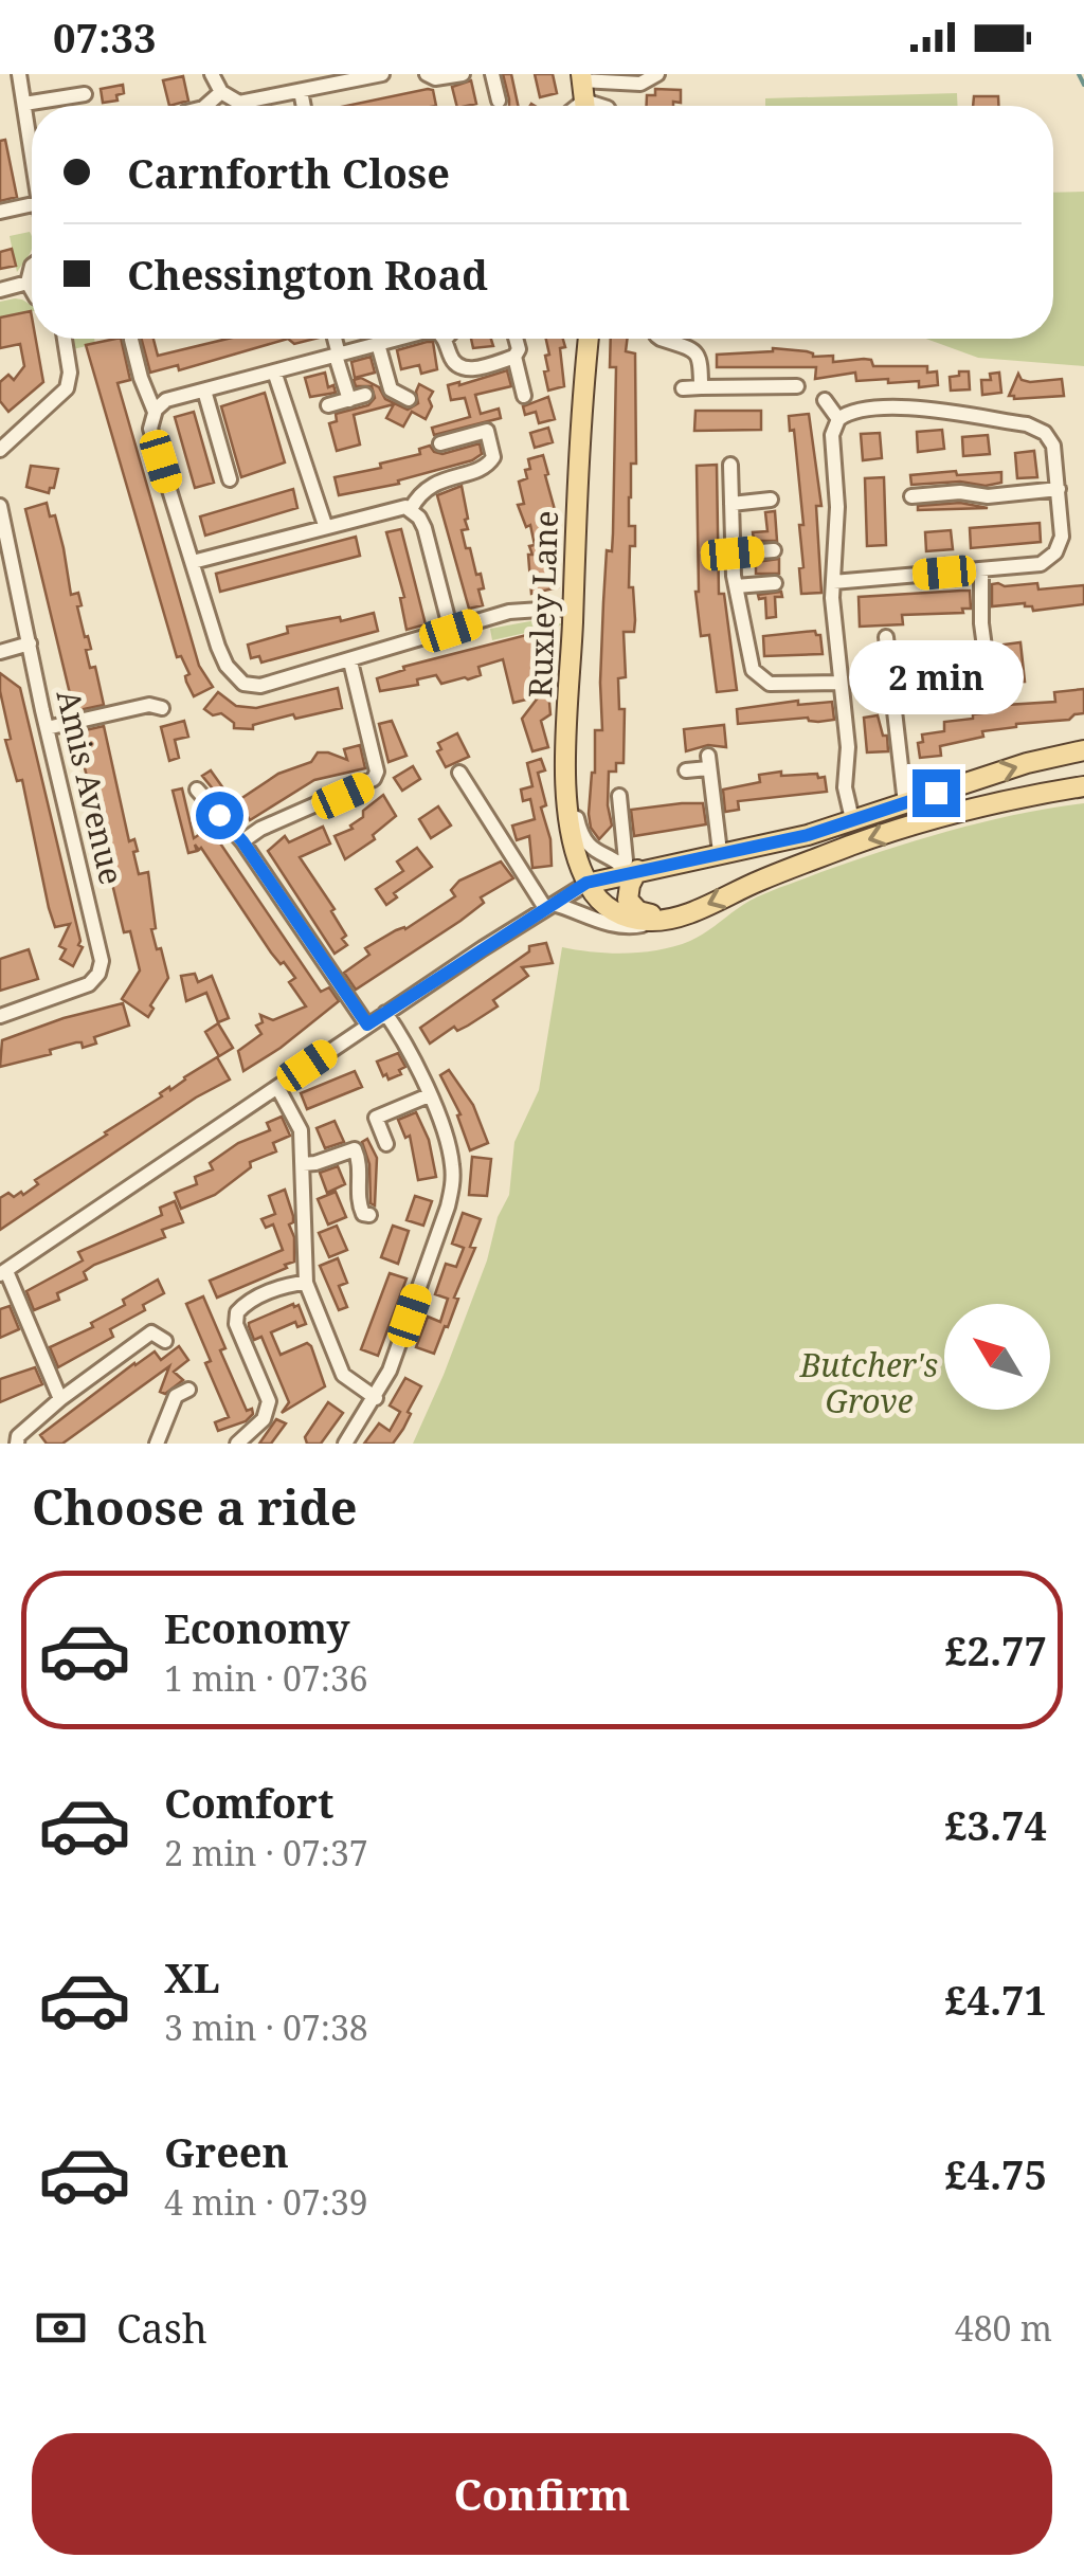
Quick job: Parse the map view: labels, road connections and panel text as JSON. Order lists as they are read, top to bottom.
{
  "streets": {
    "main road": ["Ruxley Lane"],
    "street": ["Amis Avenue"]
  },
  "parks": ["Butcher's Grove"],
  "north": "top left",
  "page": {
    "status": "07:33",
    "banner": ["Carnforth Close", "Chessington Road"],
    "bubble": "2 min",
    "heading": "Choose a ride",
    "list": [
      {
        "name": "Economy",
        "note": "1 min · 07:36",
        "value": "£2.77"
      },
      {
        "name": "Comfort",
        "note": "2 min · 07:37",
        "value": "£3.74"
      },
      {
        "name": "XL",
        "note": "3 min · 07:38",
        "value": "£4.71"
      },
      {
        "name": "Green",
        "note": "4 min · 07:39",
        "value": "£4.75"
      }
    ],
    "pay": ["Cash", "480 m"],
    "buttons": "Confirm"
  }
}
